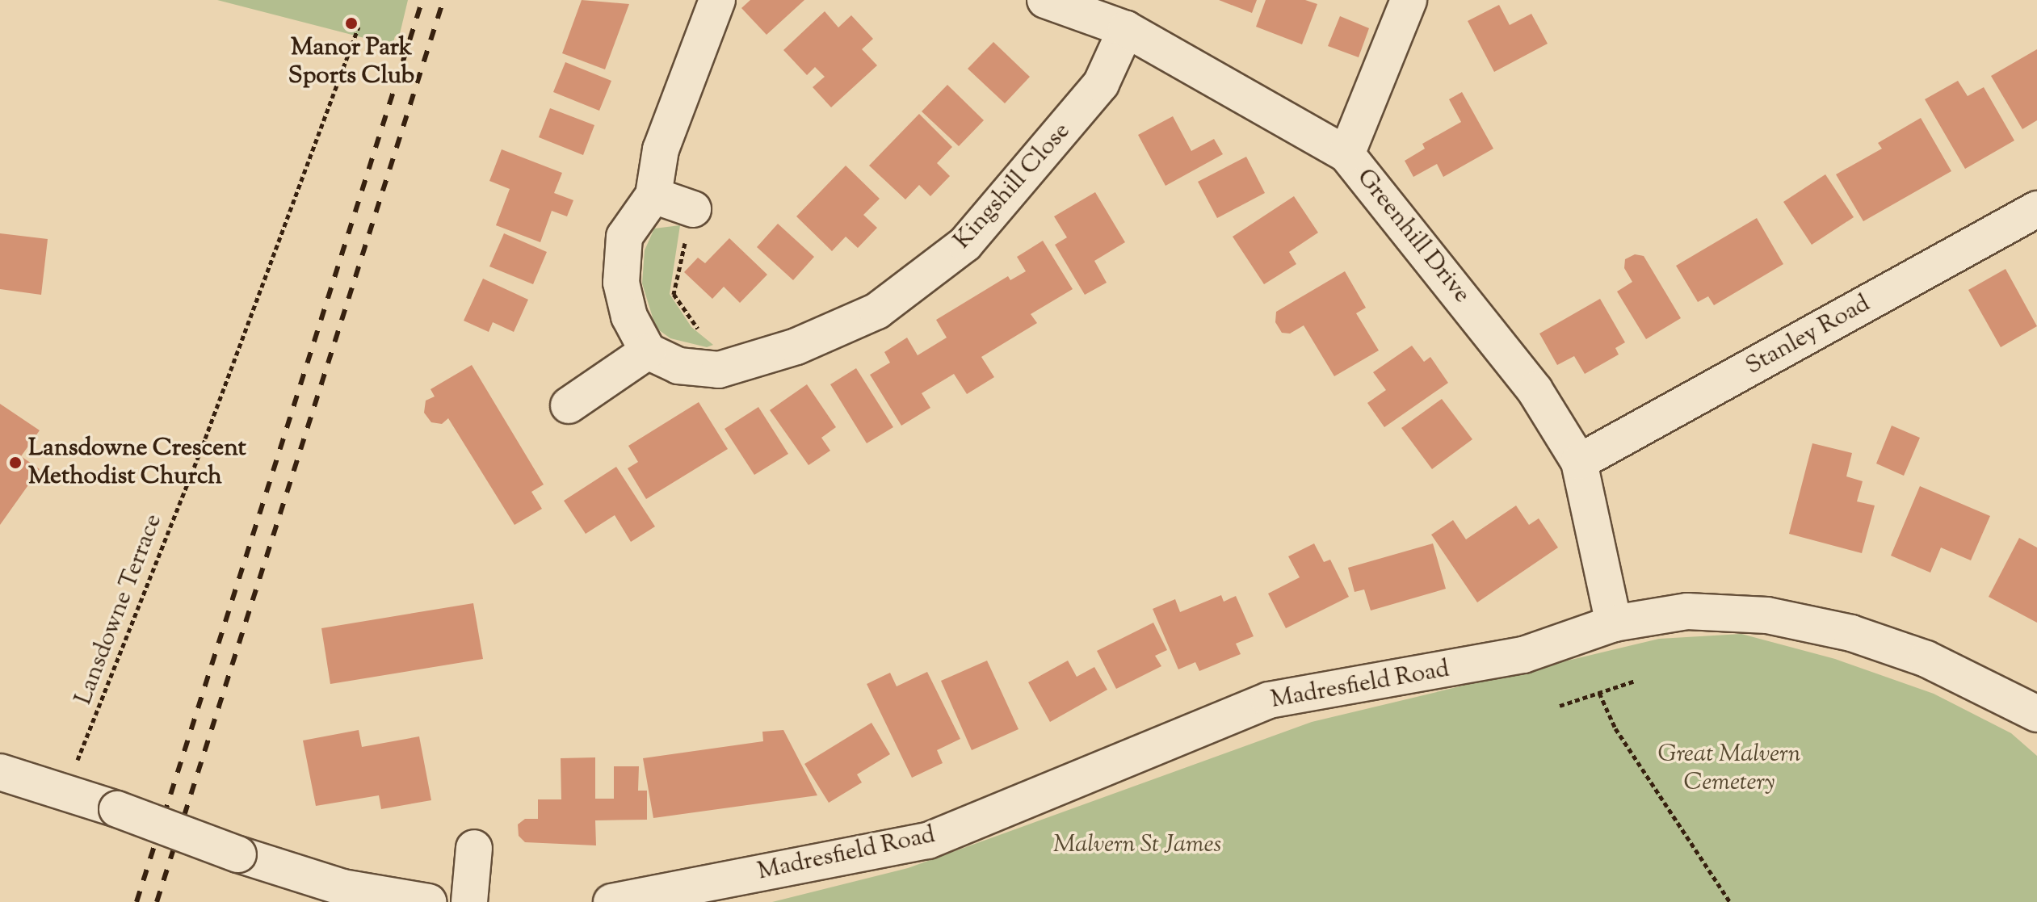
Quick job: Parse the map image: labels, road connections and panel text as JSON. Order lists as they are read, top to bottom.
{
  "streets": {
    "street": [
      "Kingshill Close",
      "Greenhill Drive",
      "Stanley Road",
      "Madresfield Road"
    ],
    "path": ["Lansdowne Terrace"]
  },
  "crossings": [
    ["Kingshill Close", "Greenhill Drive"],
    ["Greenhill Drive", "Stanley Road"],
    ["Greenhill Drive", "Madresfield Road"]
  ],
  "parks": ["Great Malvern Cemetery", "Malvern St James"],
  "places": ["Manor Park Sports Club", "Lansdowne Crescent Methodist Church"]
}
